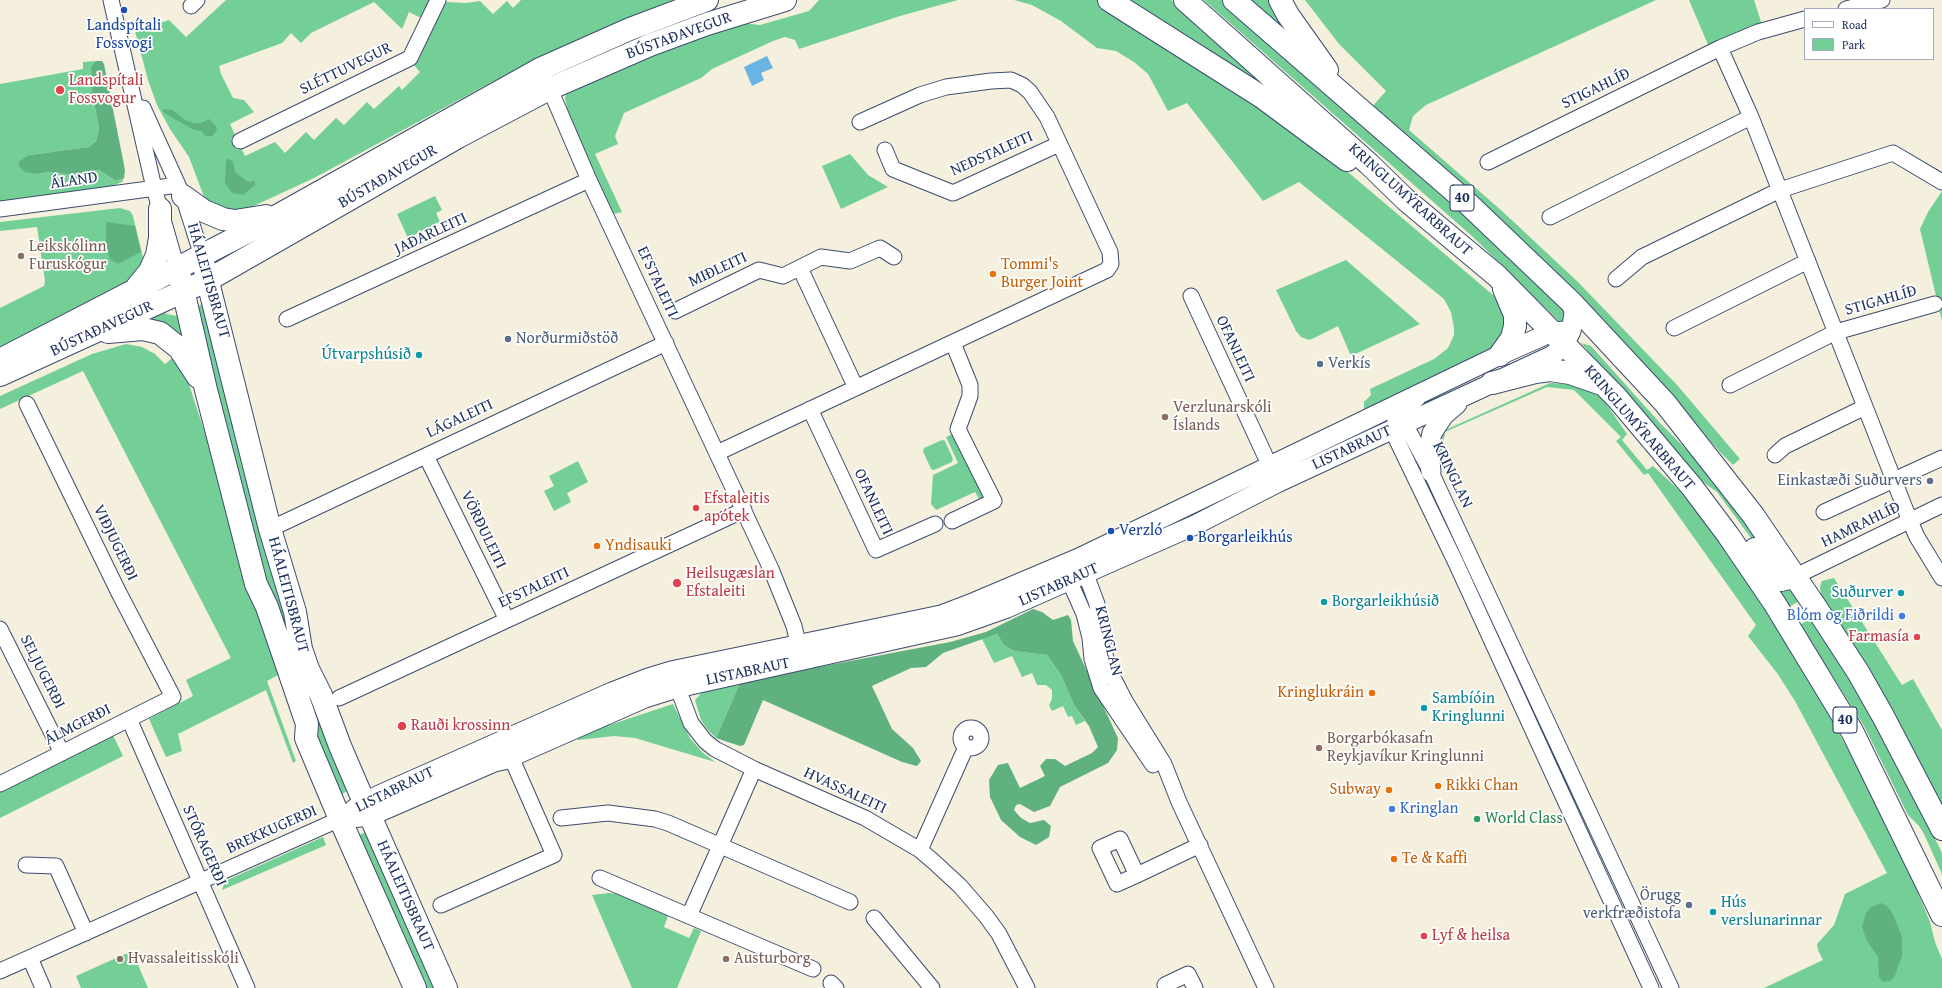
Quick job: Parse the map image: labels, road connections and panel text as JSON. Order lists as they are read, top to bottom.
{
  "streets": {
    "main road": [
      "BÚSTAÐAVEGUR",
      "40",
      "KRINGLUMÝRARBRAUT",
      "HÁALEITISBRAUT"
    ],
    "street": [
      "SLÉTTUVEGUR",
      "STIGAHLÍÐ",
      "NEÐSTALEITI",
      "ÁLAND",
      "JAÐARLEITI",
      "MIÐLEITI",
      "EFSTALEITI",
      "OFANLEITI",
      "LÁGALEITI",
      "LISTABRAUT",
      "KRINGLAN",
      "HAMRAHLÍÐ",
      "VÖRÐULEITI",
      "VIÐJUGERÐI",
      "SELJUGERÐI",
      "ÁLMGERÐI",
      "HVASSALEITI",
      "BREKKUGERÐI",
      "STÓRAGERÐI"
    ]
  },
  "crossings": [
    ["BÚSTAÐAVEGUR", "HÁALEITISBRAUT"],
    ["BÚSTAÐAVEGUR", "EFSTALEITI"],
    ["STIGAHLÍÐ", "HAMRAHLÍÐ"],
    ["ÁLAND", "HÁALEITISBRAUT"],
    ["KRINGLUMÝRARBRAUT", "LISTABRAUT"],
    ["KRINGLUMÝRARBRAUT", "HAMRAHLÍÐ"],
    ["JAÐARLEITI", "EFSTALEITI"],
    ["HÁALEITISBRAUT", "LÁGALEITI"],
    ["HÁALEITISBRAUT", "LISTABRAUT"],
    ["HÁALEITISBRAUT", "BREKKUGERÐI"],
    ["EFSTALEITI", "LÁGALEITI"],
    ["EFSTALEITI", "LISTABRAUT"],
    ["EFSTALEITI", "VÖRÐULEITI"],
    ["OFANLEITI", "LISTABRAUT"],
    ["LÁGALEITI", "VÖRÐULEITI"],
    ["LISTABRAUT", "KRINGLAN"],
    ["LISTABRAUT", "HVASSALEITI"],
    ["LISTABRAUT", "BREKKUGERÐI"],
    ["VIÐJUGERÐI", "ÁLMGERÐI"],
    ["SELJUGERÐI", "ÁLMGERÐI"],
    ["ÁLMGERÐI", "STÓRAGERÐI"],
    ["BREKKUGERÐI", "STÓRAGERÐI"]
  ],
  "places": [
    "Landspítali Fossvogi",
    "Landspítali Fossvogur",
    "Leikskólinn Furuskógur",
    "Tommi's Burger Joint",
    "Norðurmiðstöð",
    "Útvarpshúsið",
    "Verkís",
    "Verzlunarskóli Íslands",
    "Einkastæði Suðurvers",
    "Efstaleitis apótek",
    "Verzló",
    "Borgarleikhús",
    "Yndisauki",
    "Heilsugæslan Efstaleiti",
    "Suðurver",
    "Borgarleikhúsið",
    "Blóm og Fiðrildi",
    "Farmasía",
    "Kringlukráin",
    "Sambíóin Kringlunni",
    "Rauði krossinn",
    "Borgarbókasafn Reykjavíkur Kringlunni",
    "Rikki Chan",
    "Subway",
    "Kringlan",
    "World Class",
    "Te & Kaffi",
    "Örugg verkfræðistofa",
    "Hús verslunarinnar",
    "Lyf & heilsa",
    "Hvassaleitisskóli",
    "Austurborg"
  ],
  "legend": ["Road", "Park"]
}
